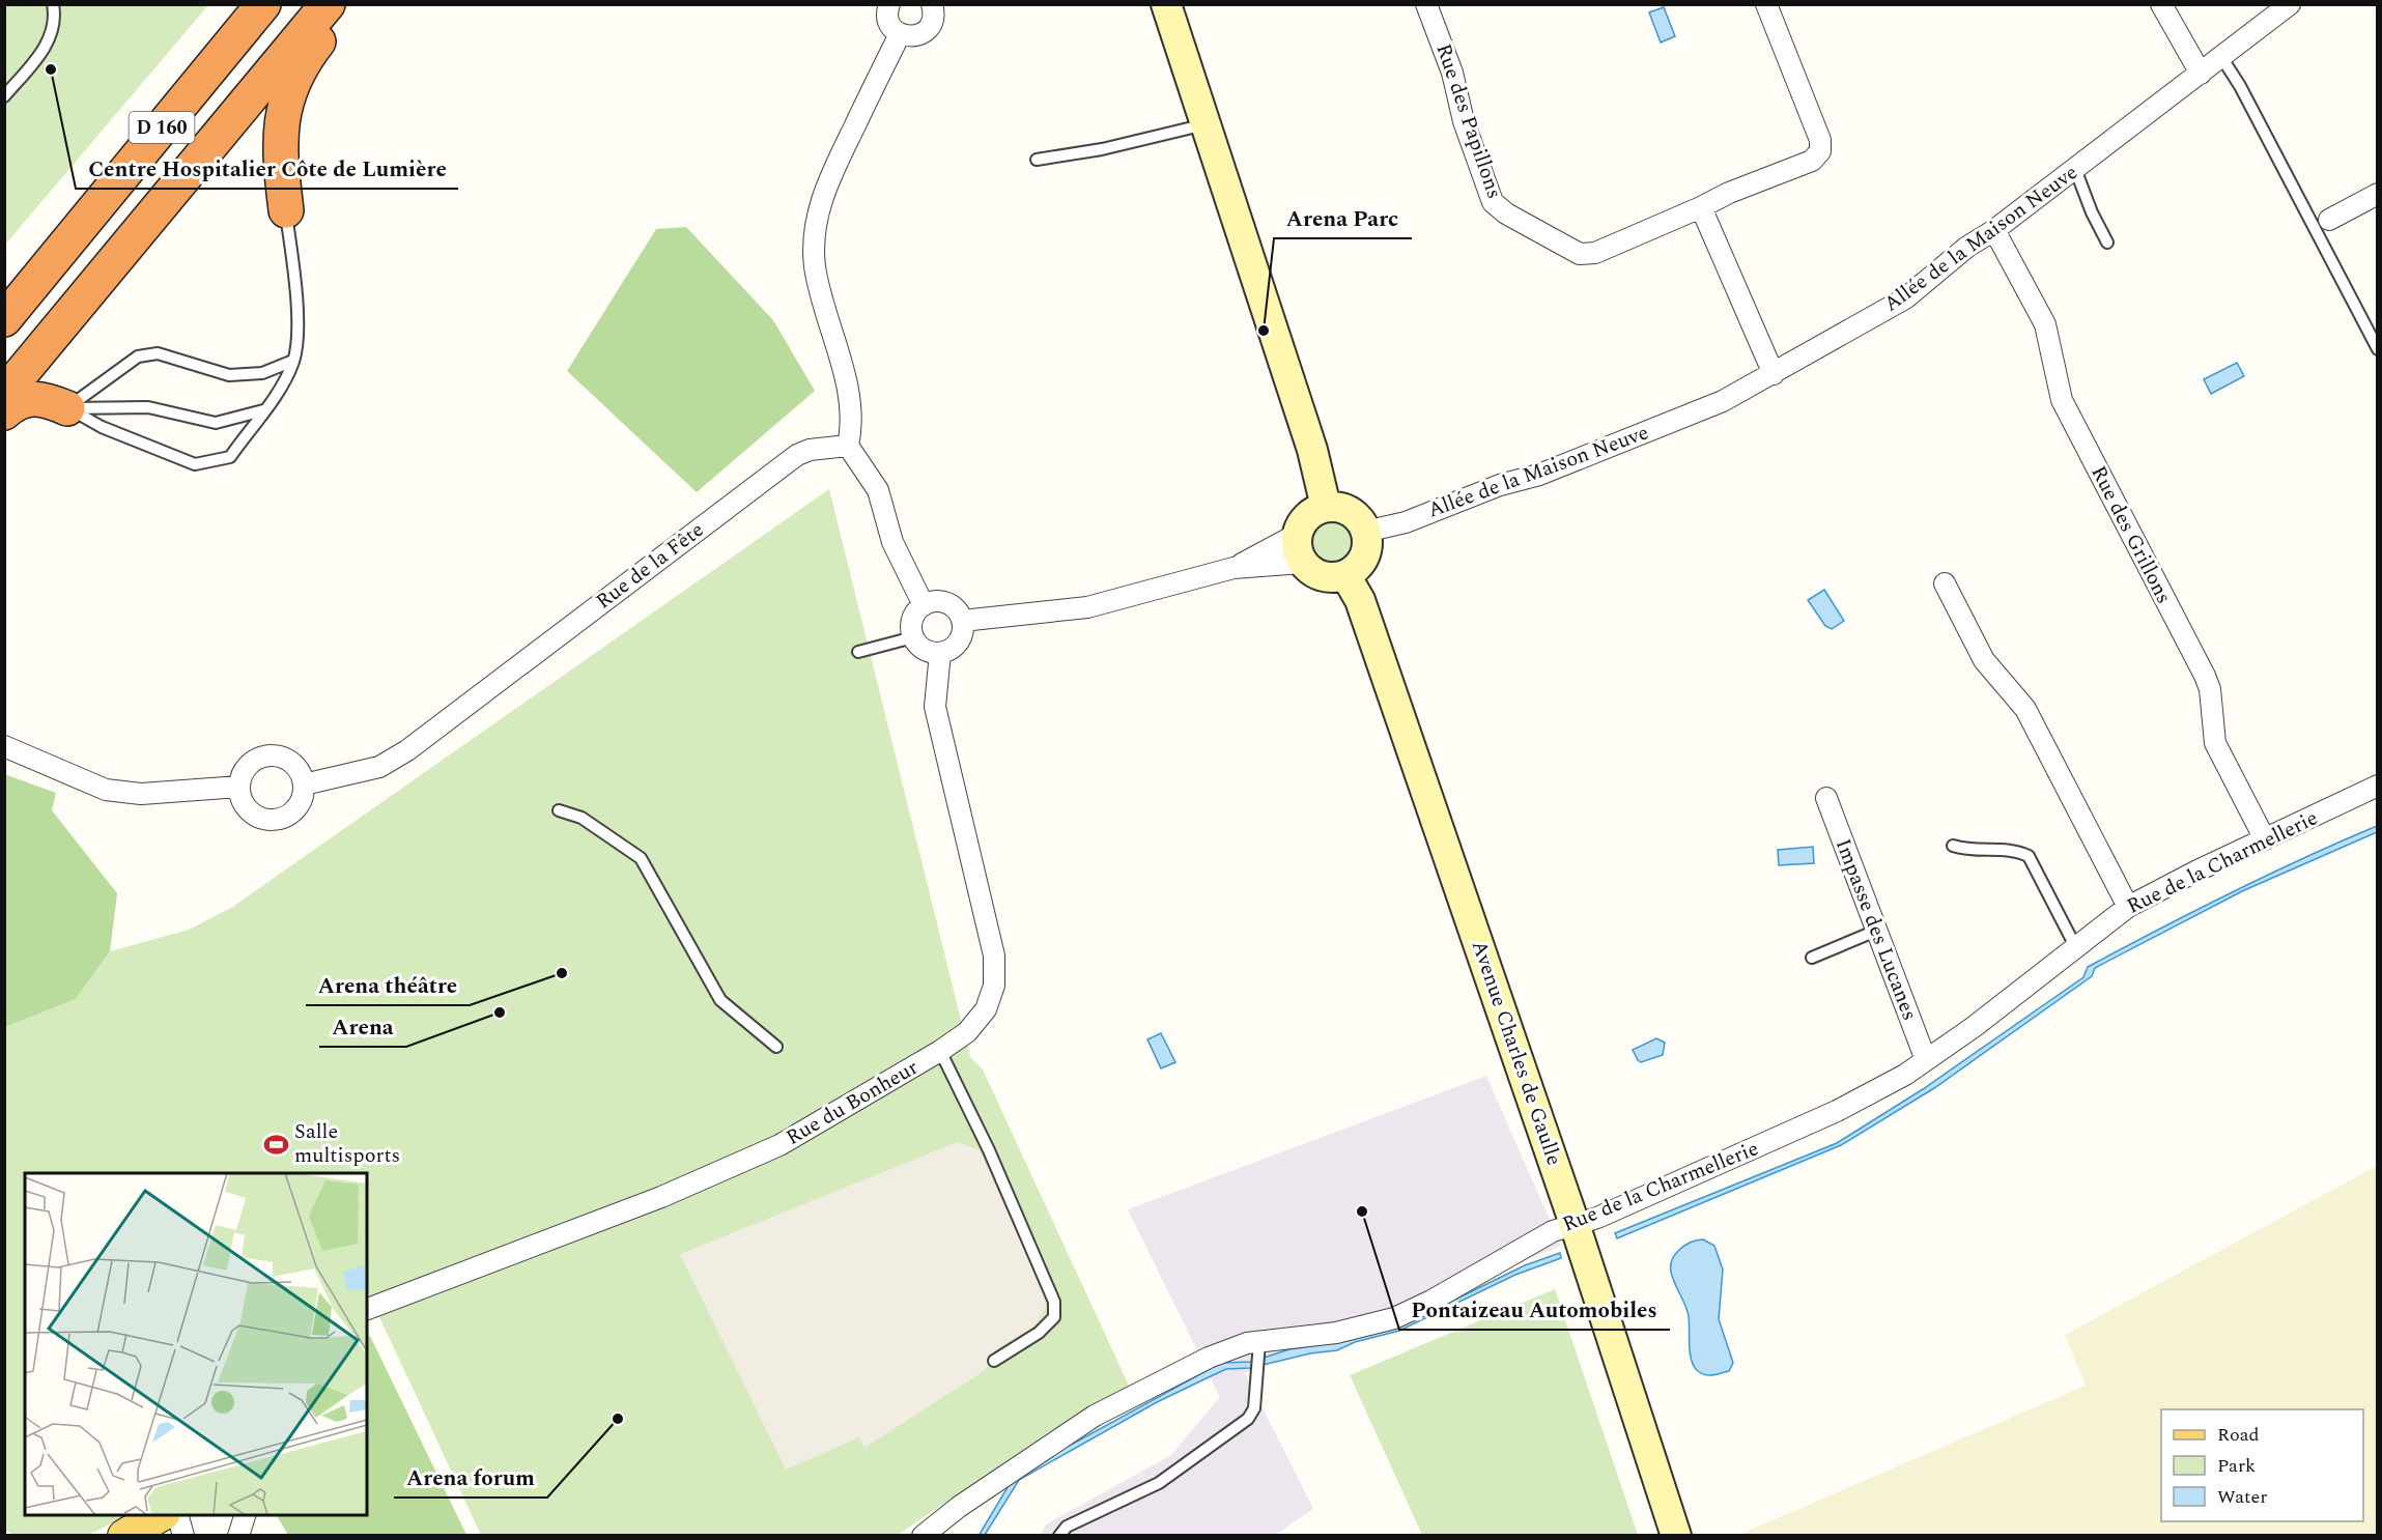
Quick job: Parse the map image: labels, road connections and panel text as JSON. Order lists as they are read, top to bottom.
{
  "streets": {
    "highway": ["D 160"],
    "main road": ["Avenue Charles de Gaulle"],
    "street": [
      "Rue des Papillons",
      "Allée de la Maison Neuve",
      "Rue des Grillons",
      "Rue de la Fête",
      "Rue de la Charmellerie",
      "Impasse des Lucanes",
      "Rue du Bonheur"
    ]
  },
  "crossings": [
    ["Allée de la Maison Neuve", "Rue des Grillons"],
    ["Allée de la Maison Neuve", "Avenue Charles de Gaulle"],
    ["Rue des Grillons", "Rue de la Charmellerie"],
    ["Rue de la Charmellerie", "Impasse des Lucanes"],
    ["Rue de la Charmellerie", "Avenue Charles de Gaulle"]
  ],
  "places": {
    "other": [
      "Centre Hospitalier Côte de Lumière",
      "Arena Parc",
      "Arena théâtre",
      "Arena",
      "Pontaizeau Automobiles",
      "Arena forum"
    ],
    "sports": ["Salle multisports"]
  },
  "legend": ["Road", "Park", "Water"]
}
